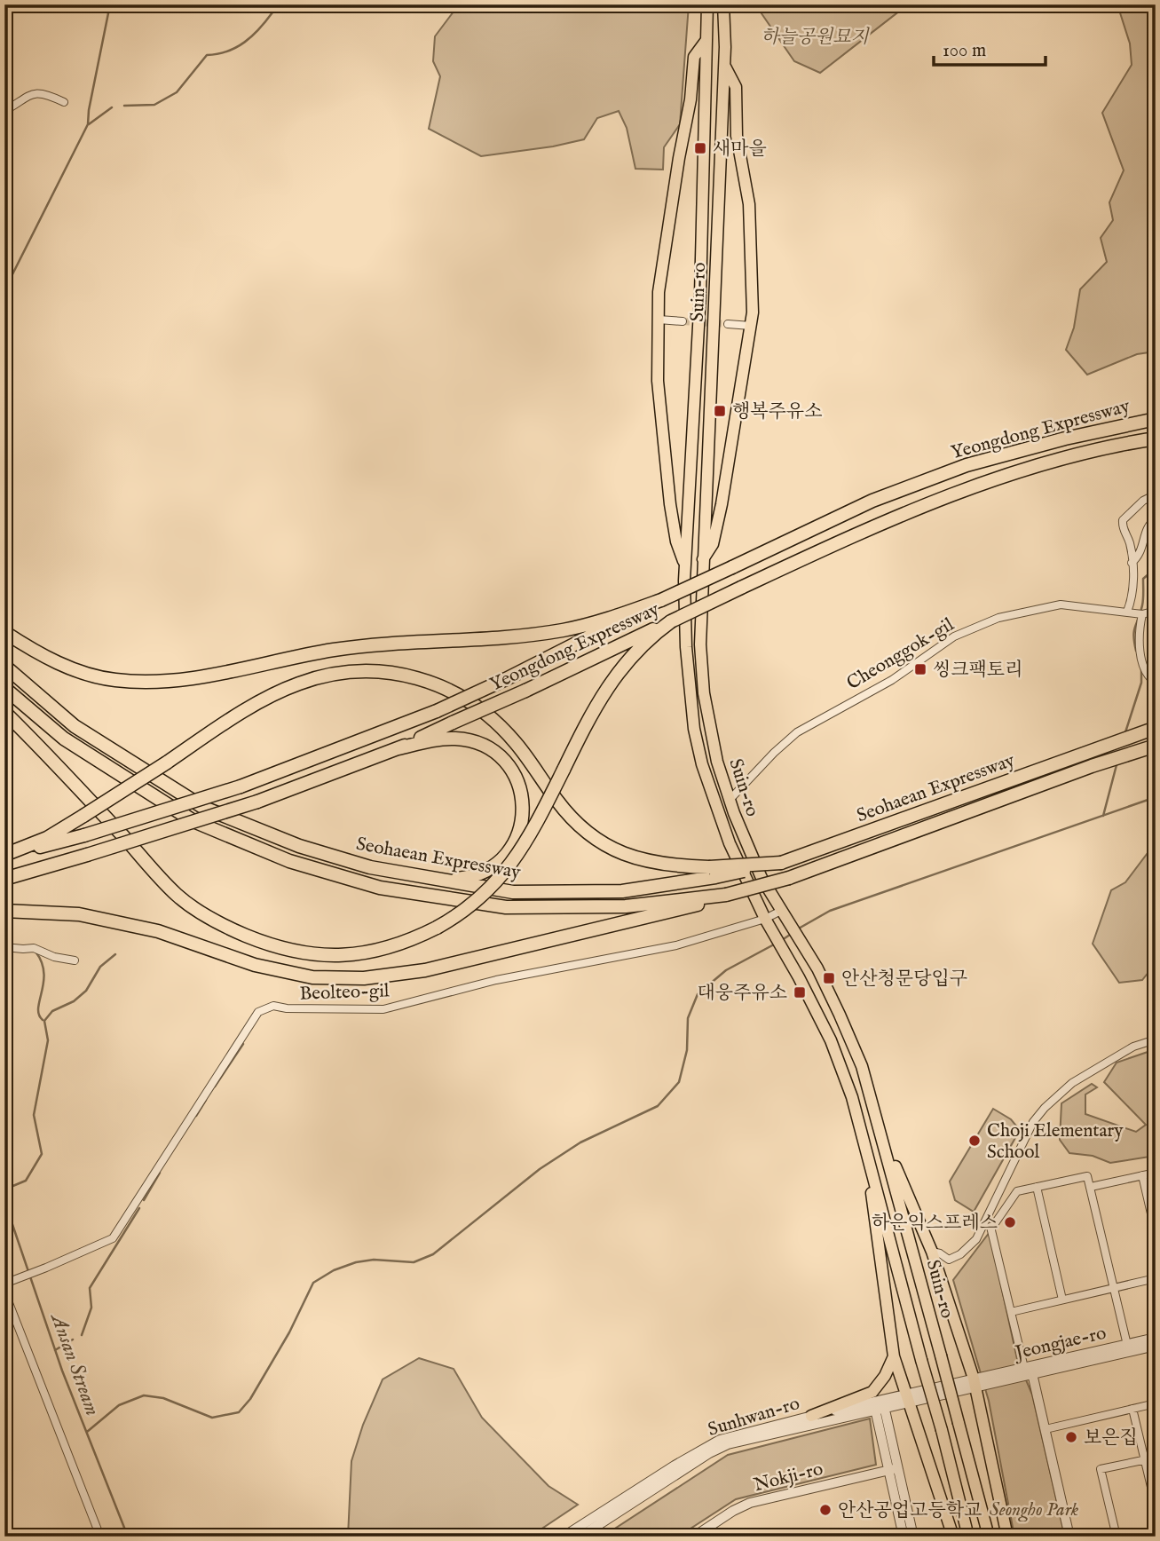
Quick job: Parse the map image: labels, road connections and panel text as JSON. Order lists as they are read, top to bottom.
{
  "streets": {
    "highway": ["Yeongdong Expressway", "Seohaean Expressway"],
    "main road": ["Suin-ro"],
    "street": [
      "Cheonggok-gil",
      "Beolteo-gil",
      "Jeongjae-ro",
      "Sunhwan-ro",
      "Nokji-ro"
    ]
  },
  "crossings": [
    ["Suin-ro", "Cheonggok-gil"],
    ["Suin-ro", "Beolteo-gil"],
    ["Jeongjae-ro", "Sunhwan-ro"]
  ],
  "water": ["Ansan Stream"],
  "parks": ["하늘공원묘지", "Seongho Park"],
  "places": {
    "transit": [
      "새마을",
      "행복주유소",
      "씽크팩토리",
      "안산청문당입구",
      "대웅주유소"
    ],
    "other": [
      "Choji Elementary School",
      "하은익스프레스",
      "보은집",
      "안산공업고등학교"
    ]
  },
  "scale_bar": "100 m"
}
